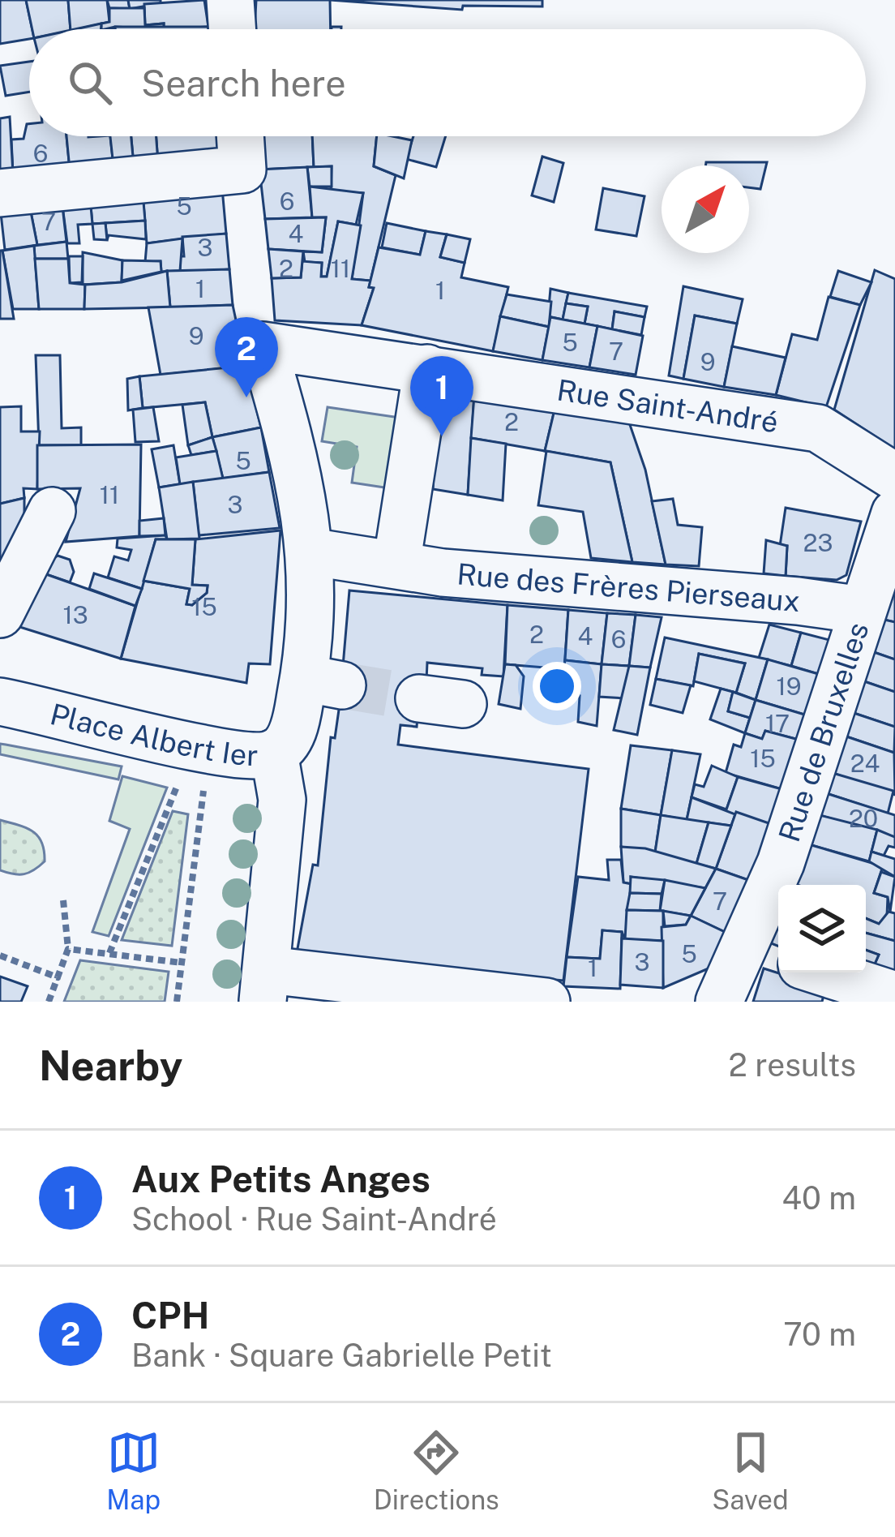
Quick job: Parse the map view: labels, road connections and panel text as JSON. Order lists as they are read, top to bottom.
{
  "streets": {
    "street": [
      "Rue Saint-André",
      "Rue des Frères Pierseaux",
      "Place Albert Ier",
      "Rue de Bruxelles"
    ]
  },
  "crossings": [
    ["Rue Saint-André", "Place Albert Ier"],
    ["Rue des Frères Pierseaux", "Place Albert Ier"],
    ["Rue des Frères Pierseaux", "Rue de Bruxelles"]
  ],
  "house_numbers": [
    "6",
    "6",
    "5",
    "7",
    "4",
    "3",
    "2",
    "11",
    "1",
    "1",
    "9",
    "5",
    "7",
    "9",
    "2",
    "5",
    "11",
    "3",
    "23",
    "15",
    "13",
    "2",
    "4",
    "6",
    "19",
    "17",
    "15",
    "24",
    "20",
    "7",
    "5",
    "3",
    "1"
  ],
  "north": "top right",
  "page": {
    "search": "Search here",
    "pins": ["2", "1"],
    "heading": ["Nearby", "2 results"],
    "list": [
      {
        "mark": "1",
        "name": "Aux Petits Anges",
        "note": "School · Rue Saint-André",
        "value": "40 m"
      },
      {
        "mark": "2",
        "name": "CPH",
        "note": "Bank · Square Gabrielle Petit",
        "value": "70 m"
      }
    ],
    "nav": ["Map", "Directions", "Saved"]
  }
}
